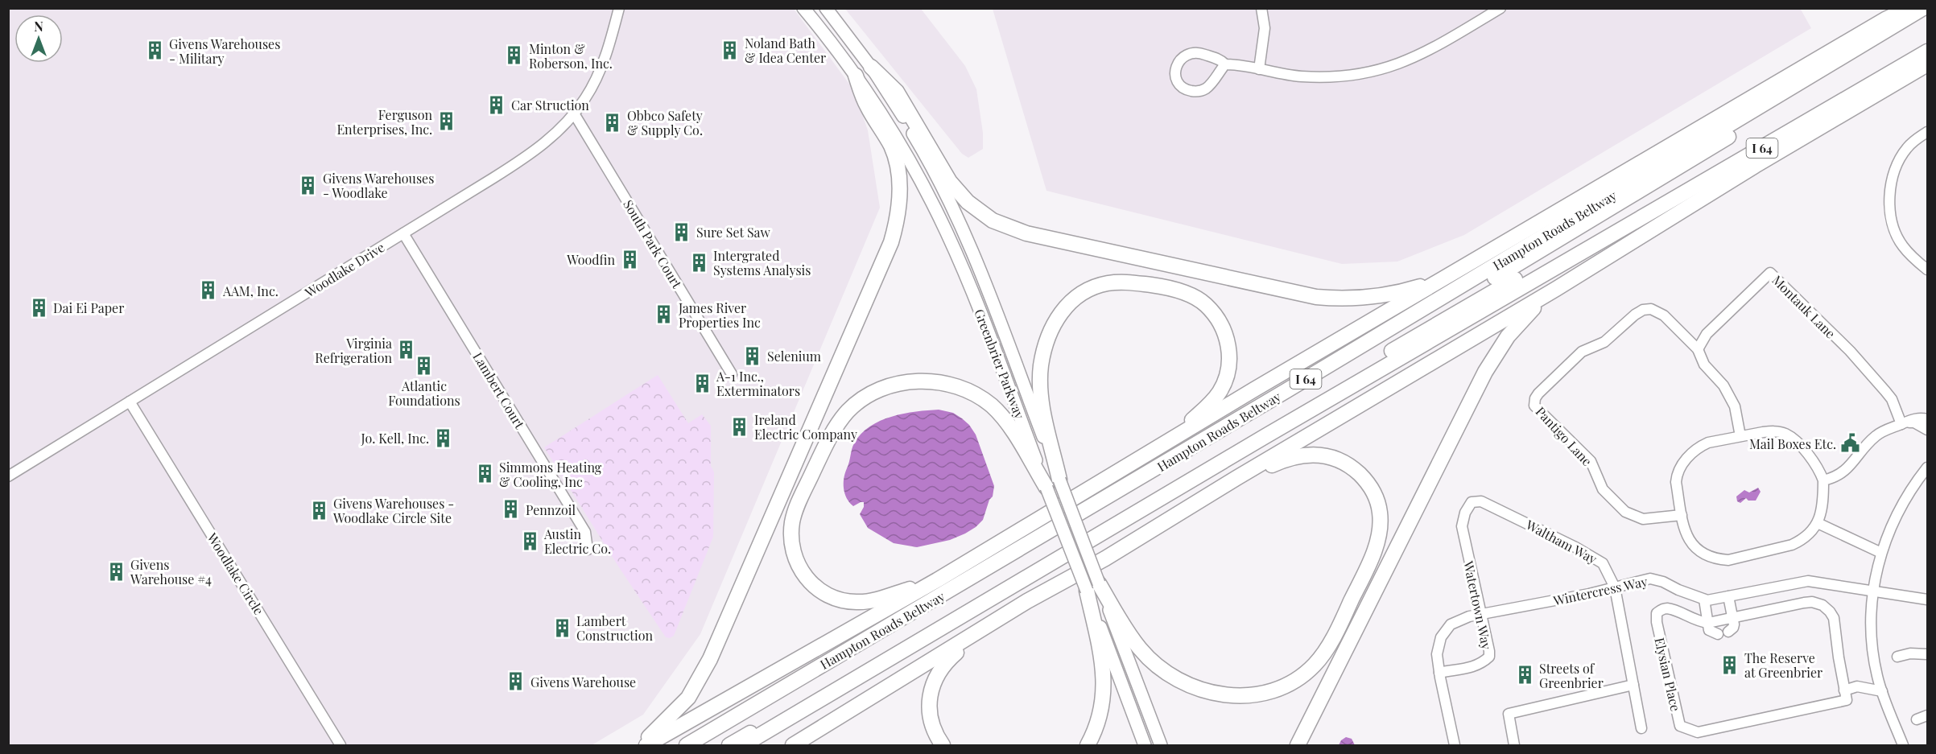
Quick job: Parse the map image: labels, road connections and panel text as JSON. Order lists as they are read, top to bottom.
{
  "streets": {
    "highway": ["I 64", "Hampton Roads Beltway"],
    "main road": ["Greenbrier Parkway"],
    "street": [
      "South Park Court",
      "Woodlake Drive",
      "Montauk Lane",
      "Lambert Court",
      "Pantigo Lane",
      "Waltham Way",
      "Woodlake Circle",
      "Wintercress Way",
      "Watertown Way",
      "Elysian Place"
    ]
  },
  "crossings": [
    ["South Park Court", "Woodlake Drive"],
    ["Woodlake Drive", "Lambert Court"],
    ["Woodlake Drive", "Woodlake Circle"],
    ["Montauk Lane", "Pantigo Lane"],
    ["Waltham Way", "Wintercress Way"],
    ["Waltham Way", "Watertown Way"],
    ["Wintercress Way", "Watertown Way"]
  ],
  "places": {
    "building": [
      "Noland Bath & Idea Center",
      "Givens Warehouses - Military",
      "Minton & Roberson, Inc.",
      "Car Struction",
      "Ferguson Enterprises, Inc.",
      "Obbco Safety & Supply Co.",
      "Givens Warehouses - Woodlake",
      "Sure Set Saw",
      "Woodfin",
      "Intergrated Systems Analysis",
      "AAM, Inc.",
      "Dai Ei Paper",
      "James River Properties Inc",
      "Virginia Refrigeration",
      "Selenium",
      "Atlantic Foundations",
      "A-1 Inc., Exterminators",
      "Ireland Electric Company",
      "Jo. Kell, Inc.",
      "Simmons Heating & Cooling, Inc",
      "Pennzoil",
      "Givens Warehouses - Woodlake Circle Site",
      "Austin Electric Co.",
      "Givens Warehouse #4",
      "Lambert Construction",
      "The Reserve at Greenbrier",
      "Streets of Greenbrier",
      "Givens Warehouse"
    ],
    "public building": ["Mail Boxes Etc."]
  },
  "north": "top"
}
